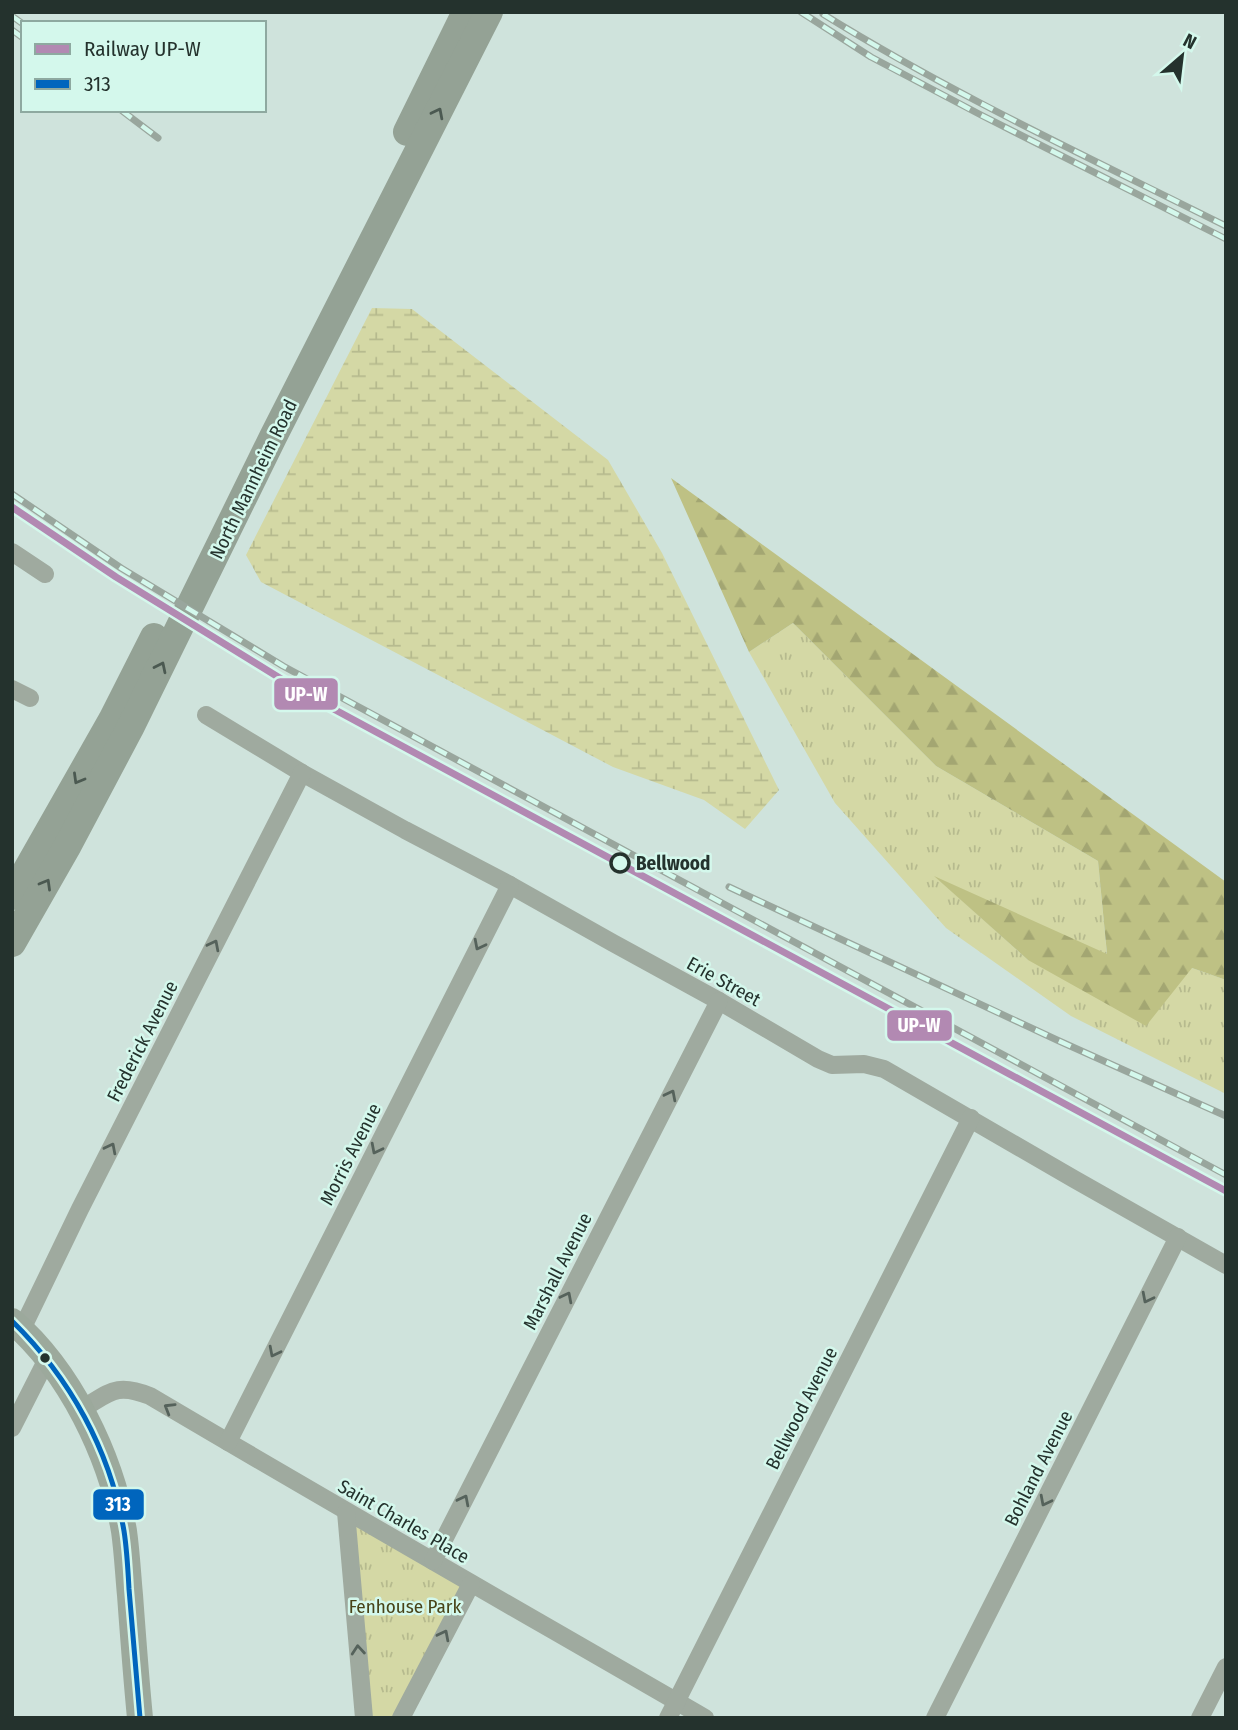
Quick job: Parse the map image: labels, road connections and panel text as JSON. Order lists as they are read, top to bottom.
{
  "streets": {
    "main road": ["North Mannheim Road"],
    "street": [
      "Erie Street",
      "Frederick Avenue",
      "Morris Avenue",
      "Marshall Avenue",
      "Bellwood Avenue",
      "Bohland Avenue",
      "Saint Charles Place"
    ]
  },
  "crossings": [
    ["Erie Street", "Frederick Avenue"],
    ["Erie Street", "Morris Avenue"],
    ["Erie Street", "Marshall Avenue"],
    ["Erie Street", "Bellwood Avenue"],
    ["Erie Street", "Bohland Avenue"],
    ["Morris Avenue", "Saint Charles Place"],
    ["Marshall Avenue", "Saint Charles Place"],
    ["Bellwood Avenue", "Saint Charles Place"]
  ],
  "one_way": [
    "Frederick Avenue",
    "Morris Avenue",
    "Marshall Avenue",
    "Bohland Avenue"
  ],
  "parks": ["Fenhouse Park"],
  "places": ["Bellwood"],
  "lines": ["rail line UP-W", "transit line 313"],
  "legend": ["Railway UP-W", "313"],
  "north": "top right"
}
